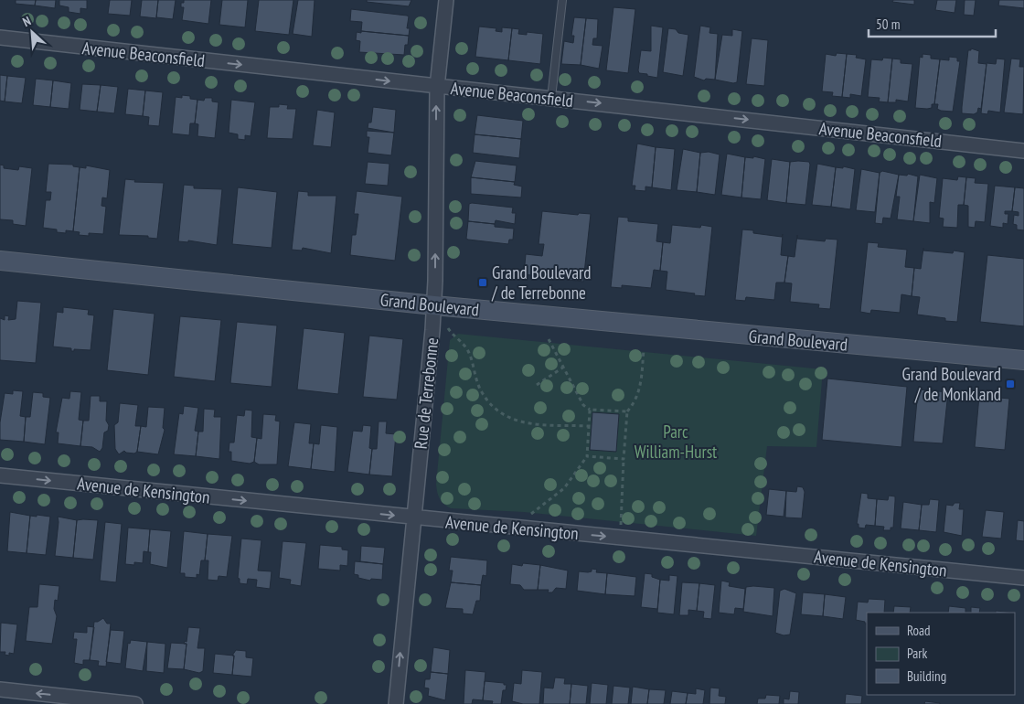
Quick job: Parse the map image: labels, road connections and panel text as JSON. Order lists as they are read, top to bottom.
{
  "streets": {
    "street": [
      "Avenue Beaconsfield",
      "Grand Boulevard",
      "Rue de Terrebonne",
      "Avenue de Kensington"
    ]
  },
  "crossings": [
    ["Avenue Beaconsfield", "Rue de Terrebonne"],
    ["Grand Boulevard", "Rue de Terrebonne"],
    ["Rue de Terrebonne", "Avenue de Kensington"]
  ],
  "one_way": ["Avenue Beaconsfield", "Rue de Terrebonne", "Avenue de Kensington"],
  "parks": ["Parc William-Hurst"],
  "places": {
    "transit": ["Grand Boulevard / de Terrebonne", "Grand Boulevard / de Monkland"]
  },
  "legend": ["Road", "Park", "Building"],
  "scale_bar": "50 m",
  "north": "top left"
}
